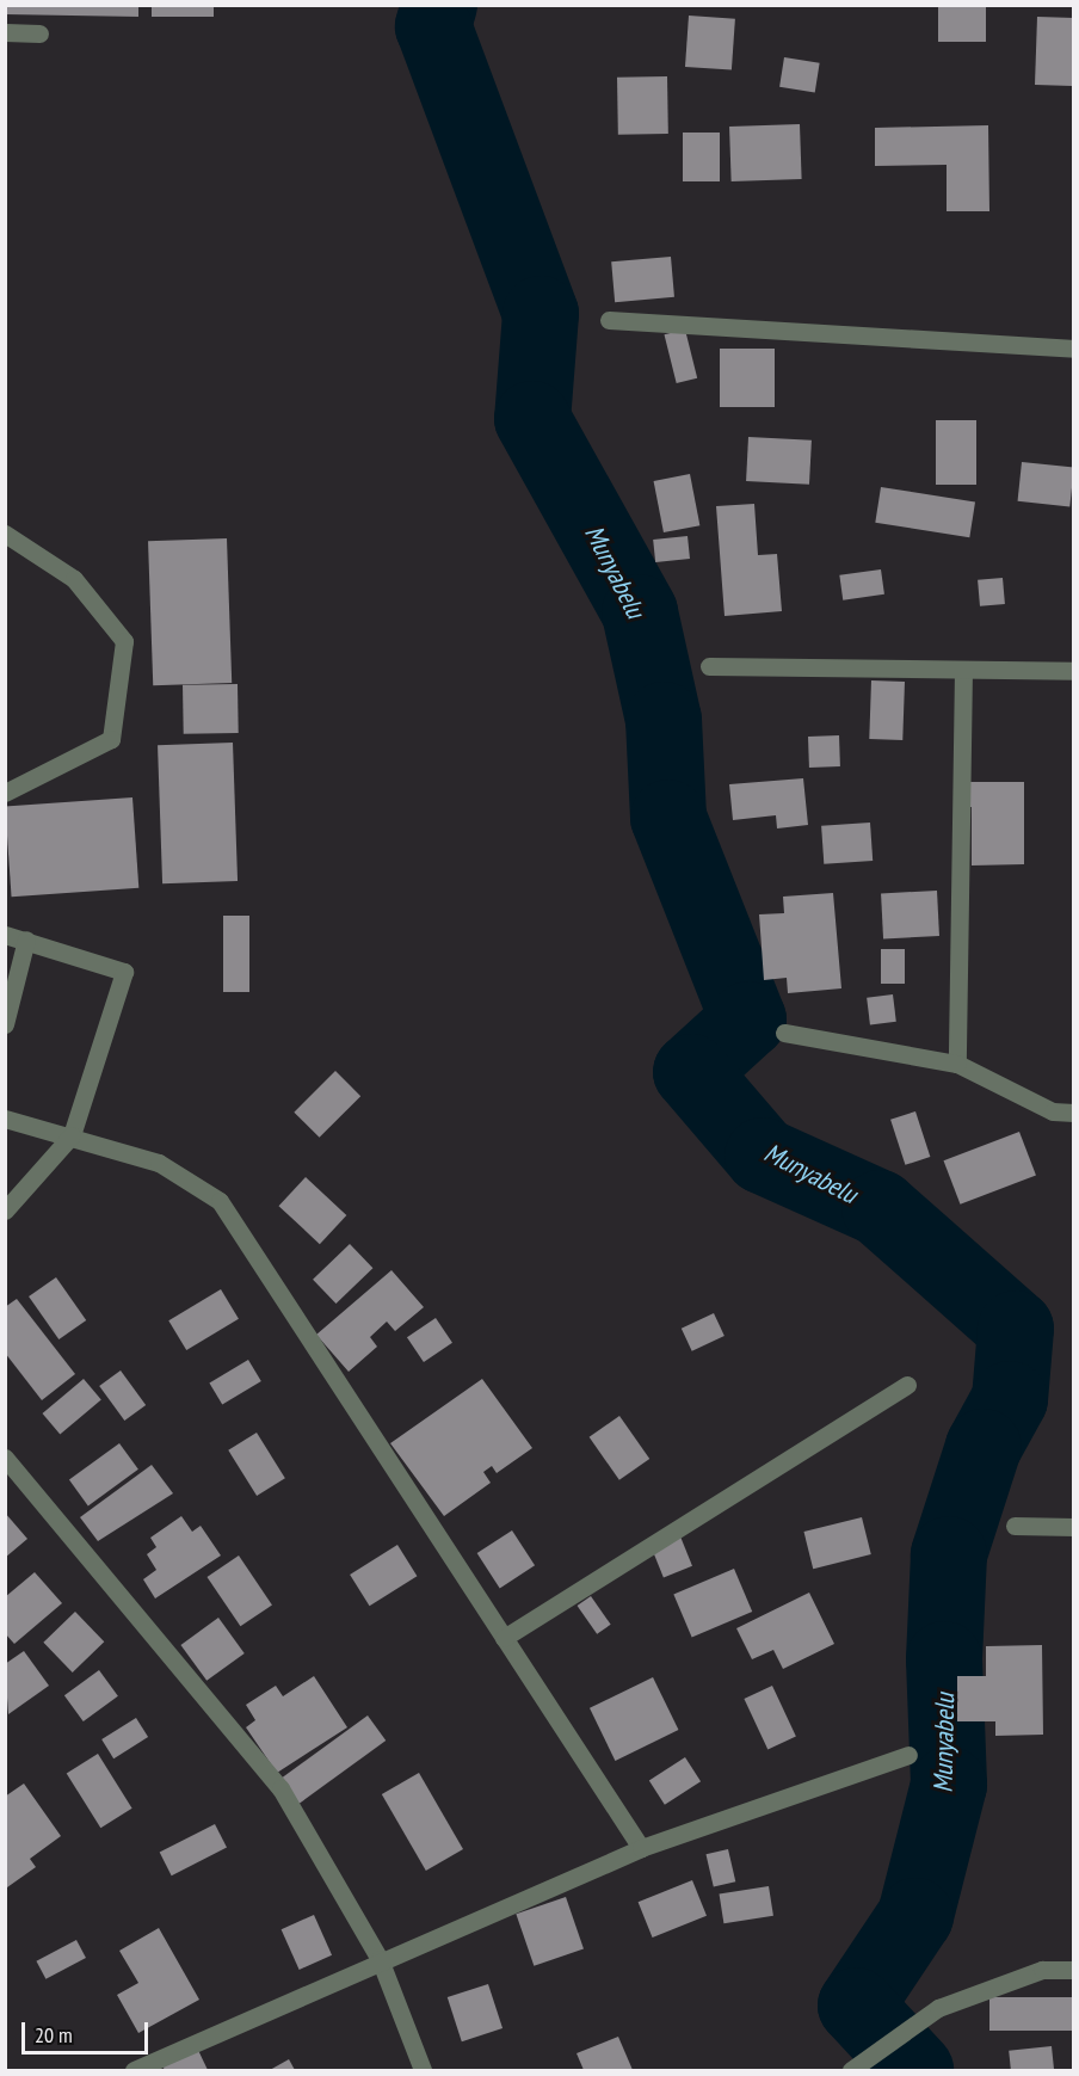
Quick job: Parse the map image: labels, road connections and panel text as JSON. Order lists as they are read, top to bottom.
{
  "water": ["Munyabelu"],
  "scale_bar": "20 m"
}
